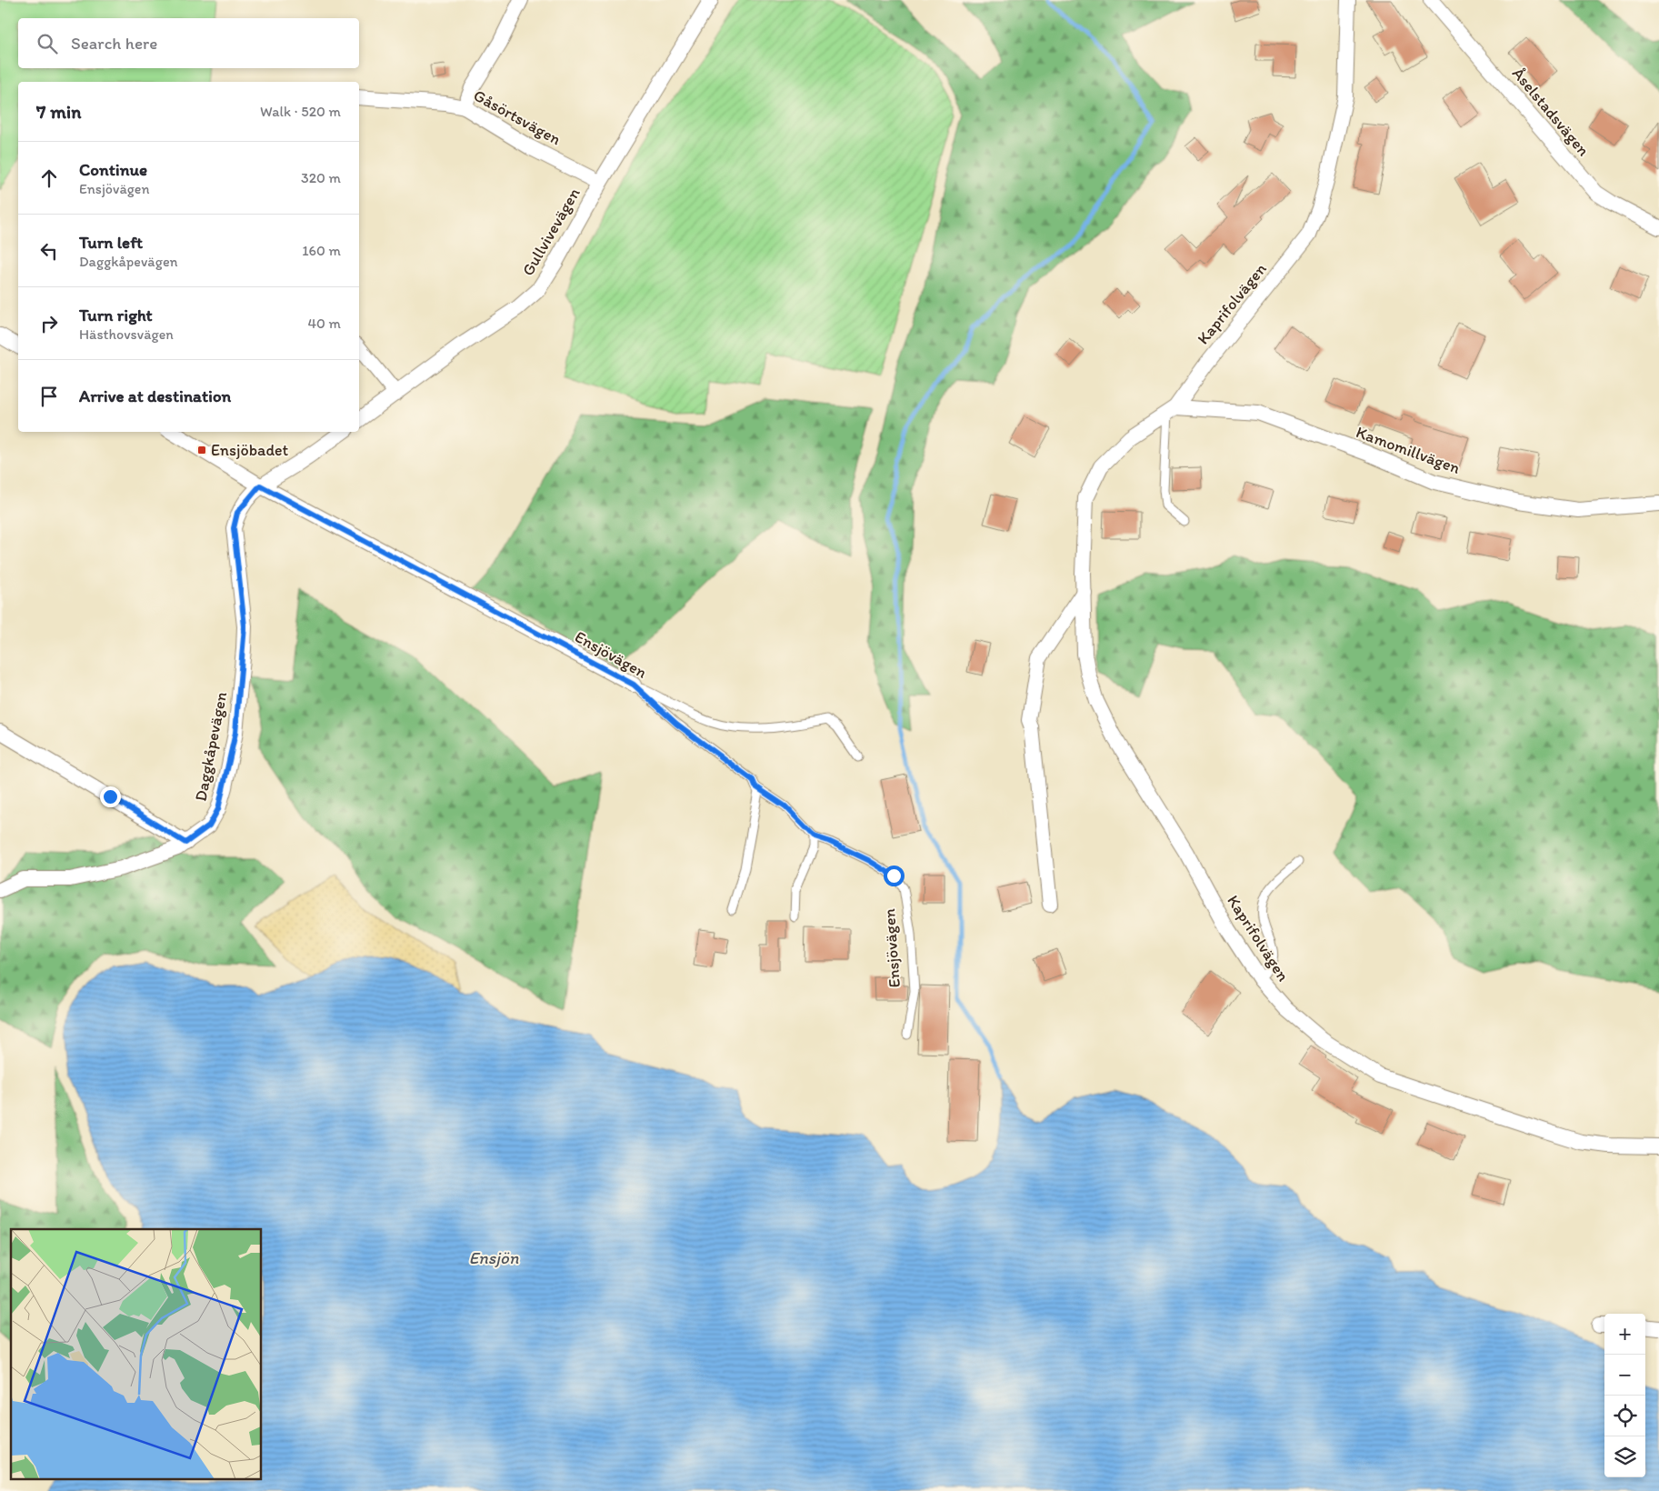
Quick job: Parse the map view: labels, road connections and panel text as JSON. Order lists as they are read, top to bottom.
{
  "streets": {
    "street": [
      "Åselstadsvägen",
      "Gåsörtsvägen",
      "Gullvivevägen",
      "Kaprifolvägen",
      "Kamomillvägen",
      "Ensjövägen",
      "Daggkåpevägen"
    ]
  },
  "crossings": [
    ["Gåsörtsvägen", "Gullvivevägen"],
    ["Kaprifolvägen", "Kamomillvägen"],
    ["Ensjövägen", "Daggkåpevägen"]
  ],
  "water": ["Ensjön"],
  "places": {
    "transit": ["Ensjöbadet"]
  },
  "page": {
    "search": "Search here",
    "heading": ["7 min", "Walk · 520 m"],
    "list": [
      ["Continue", "Ensjövägen", "320 m"],
      ["Turn left", "Daggkåpevägen", "160 m"],
      ["Turn right", "Hästhovsvägen", "40 m"],
      "Arrive at destination"
    ],
    "map_buttons": ["+", "−"]
  }
}
